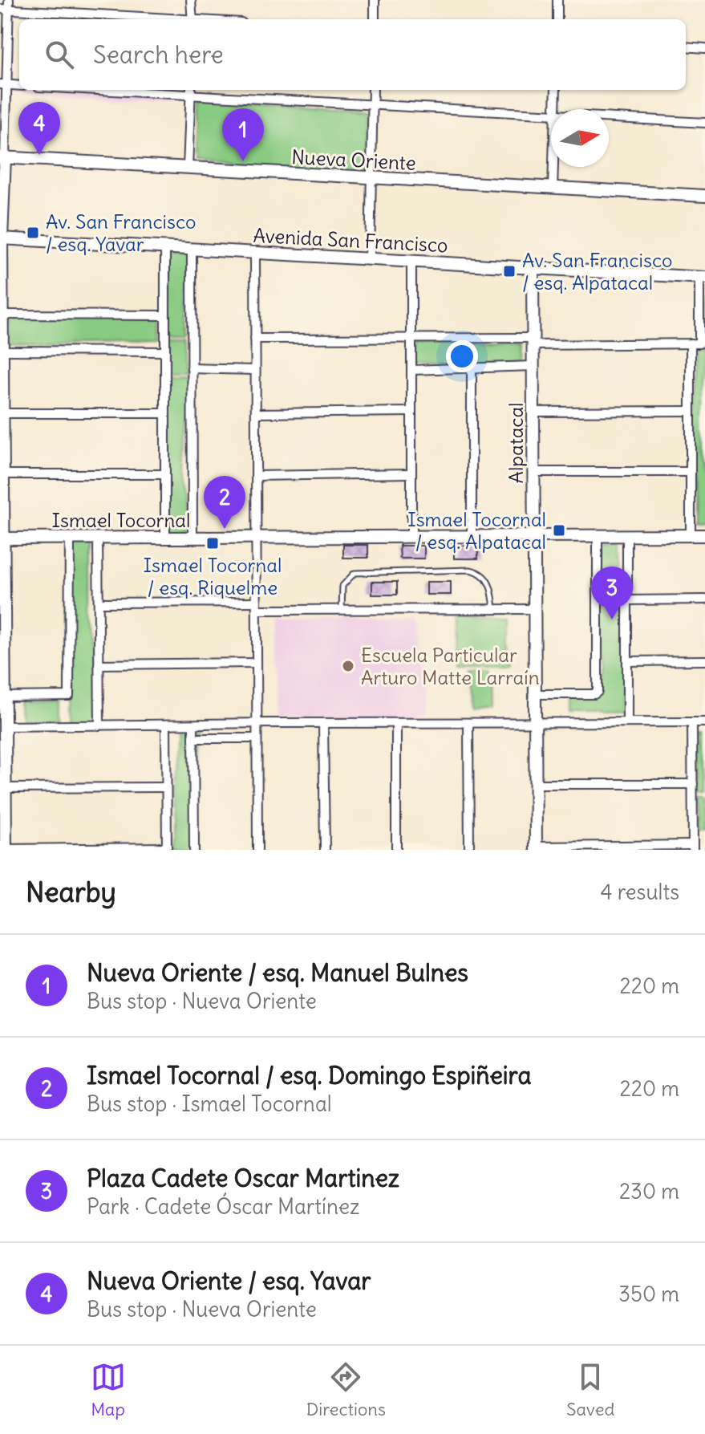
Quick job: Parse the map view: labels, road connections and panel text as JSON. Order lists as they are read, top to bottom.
{
  "streets": {
    "main road": [
      "Nueva Oriente",
      "Avenida San Francisco",
      "Alpatacal",
      "Ismael Tocornal"
    ]
  },
  "crossings": [
    ["Avenida San Francisco", "Alpatacal"],
    ["Alpatacal", "Ismael Tocornal"]
  ],
  "places": {
    "transit": [
      "Av. San Francisco / esq. Yavar",
      "Av. San Francisco / esq. Alpatacal",
      "Ismael Tocornal / esq. Alpatacal",
      "Ismael Tocornal / esq. Riquelme"
    ],
    "other": ["Escuela Particular Arturo Matte Larraín"]
  },
  "north": "right",
  "page": {
    "search": "Search here",
    "pins": [
      "4",
      "1",
      "2",
      "3"
    ],
    "heading": ["Nearby", "4 results"],
    "list": [
      {
        "mark": "1",
        "name": "Nueva Oriente / esq. Manuel Bulnes",
        "note": "Bus stop · Nueva Oriente",
        "value": "220 m"
      },
      {
        "mark": "2",
        "name": "Ismael Tocornal / esq. Domingo Espiñeira",
        "note": "Bus stop · Ismael Tocornal",
        "value": "220 m"
      },
      {
        "mark": "3",
        "name": "Plaza Cadete Oscar Martinez",
        "note": "Park · Cadete Óscar Martínez",
        "value": "230 m"
      },
      {
        "mark": "4",
        "name": "Nueva Oriente / esq. Yavar",
        "note": "Bus stop · Nueva Oriente",
        "value": "350 m"
      }
    ],
    "nav": ["Map", "Directions", "Saved"]
  }
}
